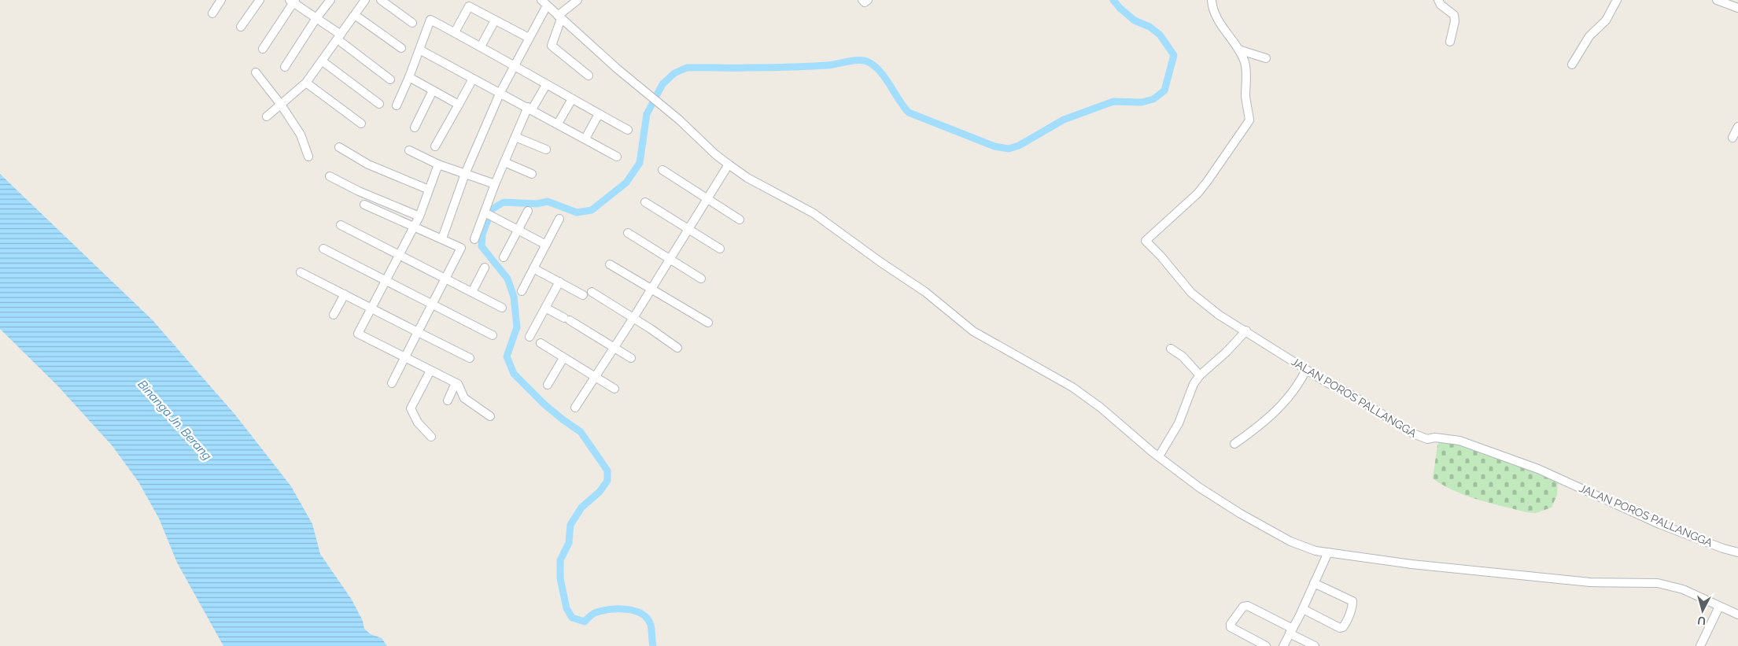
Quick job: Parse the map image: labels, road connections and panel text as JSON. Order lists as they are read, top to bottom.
{
  "streets": {
    "street": ["JALAN POROS PALLANGGA"]
  },
  "water": ["Binanga Jn. Berang"],
  "north": "bottom"
}
